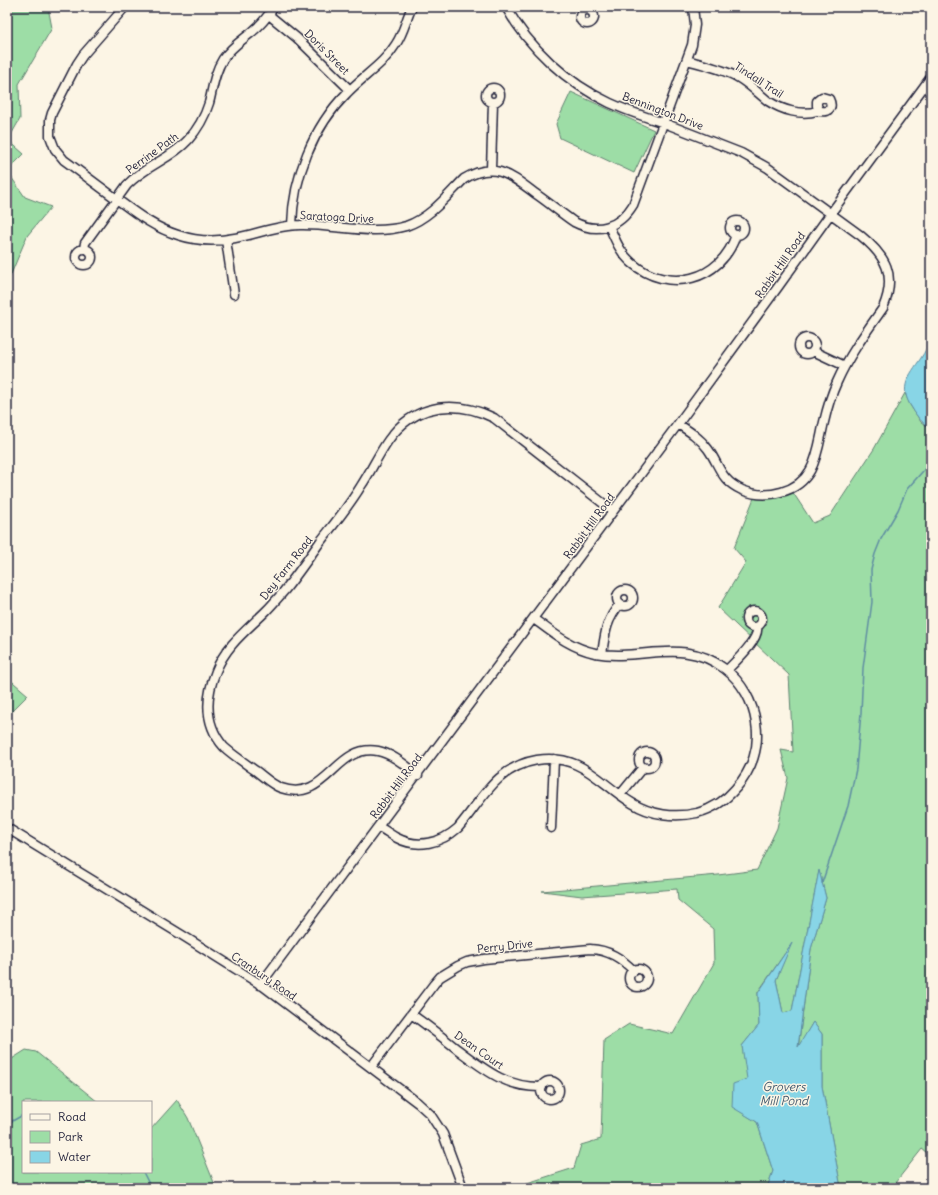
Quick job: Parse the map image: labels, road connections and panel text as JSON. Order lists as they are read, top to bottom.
{
  "streets": {
    "street": [
      "Doris Street",
      "Tindall Trail",
      "Bennington Drive",
      "Perrine Path",
      "Saratoga Drive",
      "Rabbit Hill Road",
      "Dey Farm Road",
      "Perry Drive",
      "Cranbury Road",
      "Dean Court"
    ]
  },
  "crossings": [
    ["Doris Street", "Perrine Path"],
    ["Tindall Trail", "Saratoga Drive"],
    ["Bennington Drive", "Saratoga Drive"],
    ["Bennington Drive", "Rabbit Hill Road"],
    ["Perrine Path", "Saratoga Drive"],
    ["Rabbit Hill Road", "Dey Farm Road"],
    ["Rabbit Hill Road", "Cranbury Road"],
    ["Perry Drive", "Cranbury Road"],
    ["Perry Drive", "Dean Court"]
  ],
  "water": ["Grovers Mill Pond"],
  "legend": ["Road", "Park", "Water"]
}
